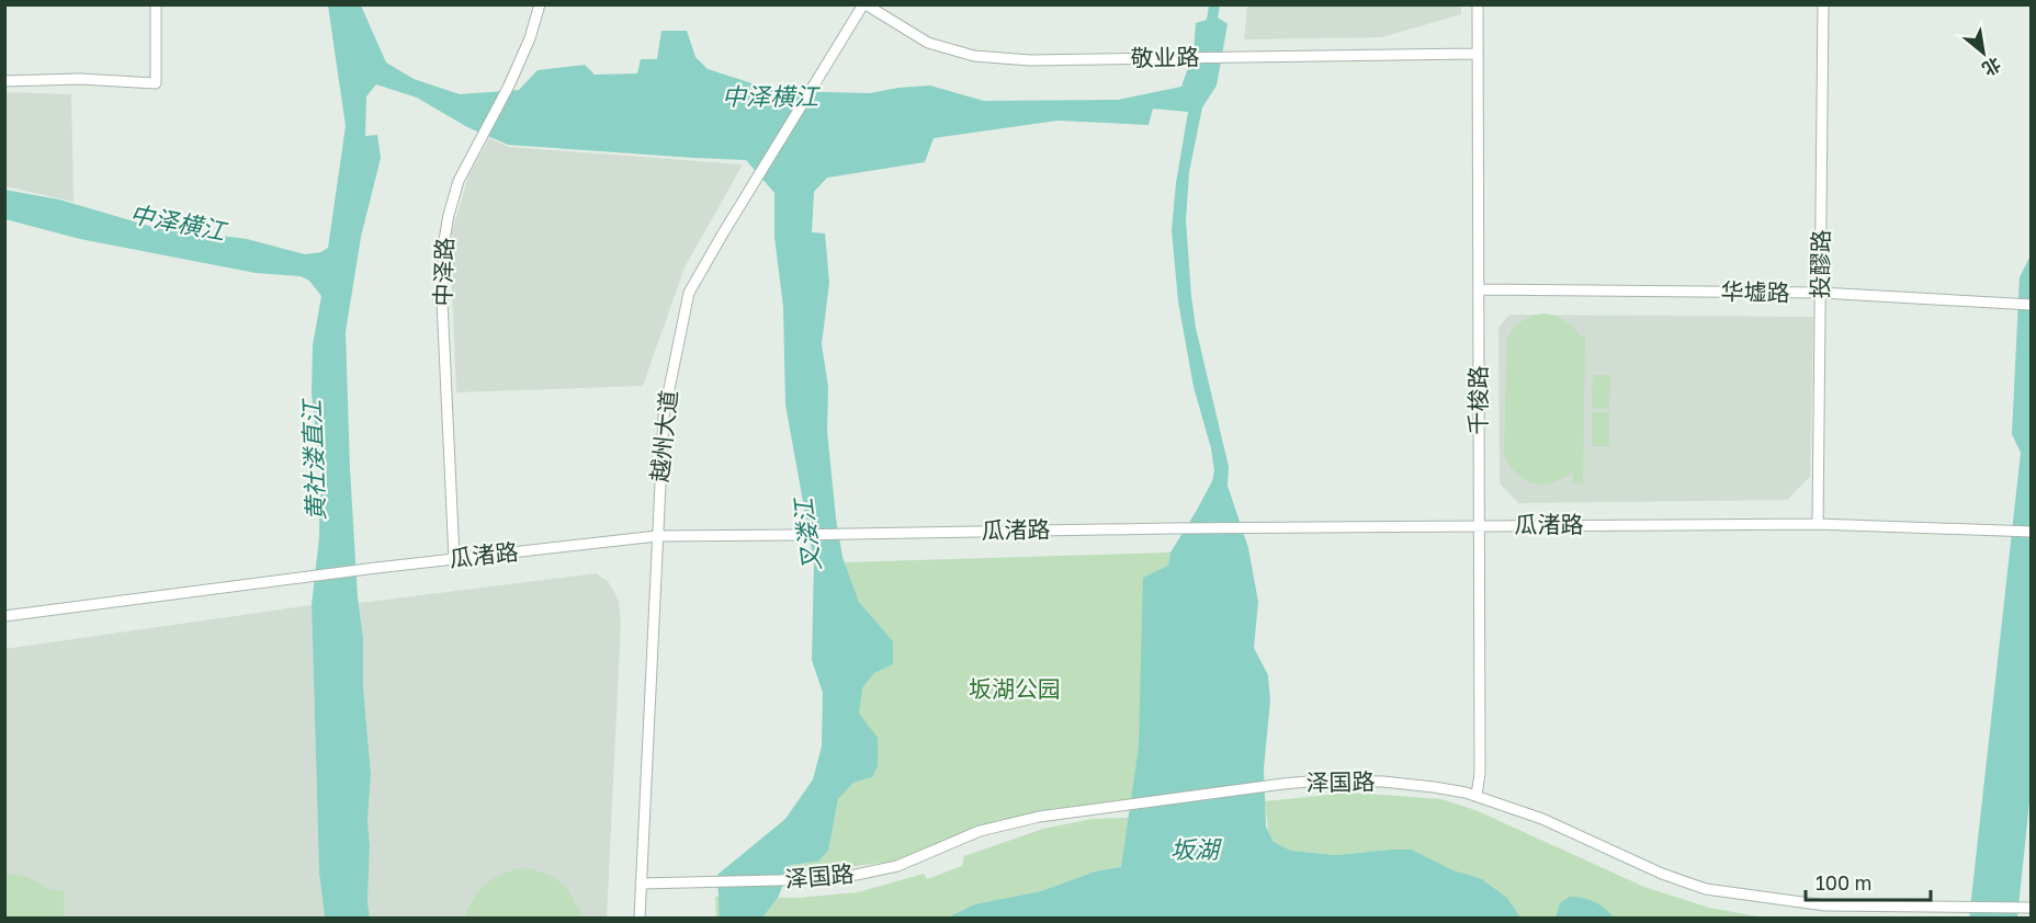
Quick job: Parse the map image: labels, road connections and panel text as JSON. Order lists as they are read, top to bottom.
{
  "streets": {
    "street": [
      "敬业路",
      "投醪路",
      "中泽路",
      "华墟路",
      "千梭路",
      "越州大道",
      "瓜渚路",
      "泽国路"
    ]
  },
  "crossings": [
    ["敬业路", "千梭路"],
    ["敬业路", "越州大道"],
    ["投醪路", "华墟路"],
    ["投醪路", "瓜渚路"],
    ["中泽路", "瓜渚路"],
    ["华墟路", "千梭路"],
    ["千梭路", "瓜渚路"],
    ["千梭路", "泽国路"],
    ["越州大道", "瓜渚路"],
    ["越州大道", "泽国路"]
  ],
  "water": [
    "中泽横江",
    "黄社溇直江",
    "叉溇江",
    "坂湖"
  ],
  "parks": ["坂湖公园"],
  "scale_bar": "100 m",
  "north": "bottom right"
}
